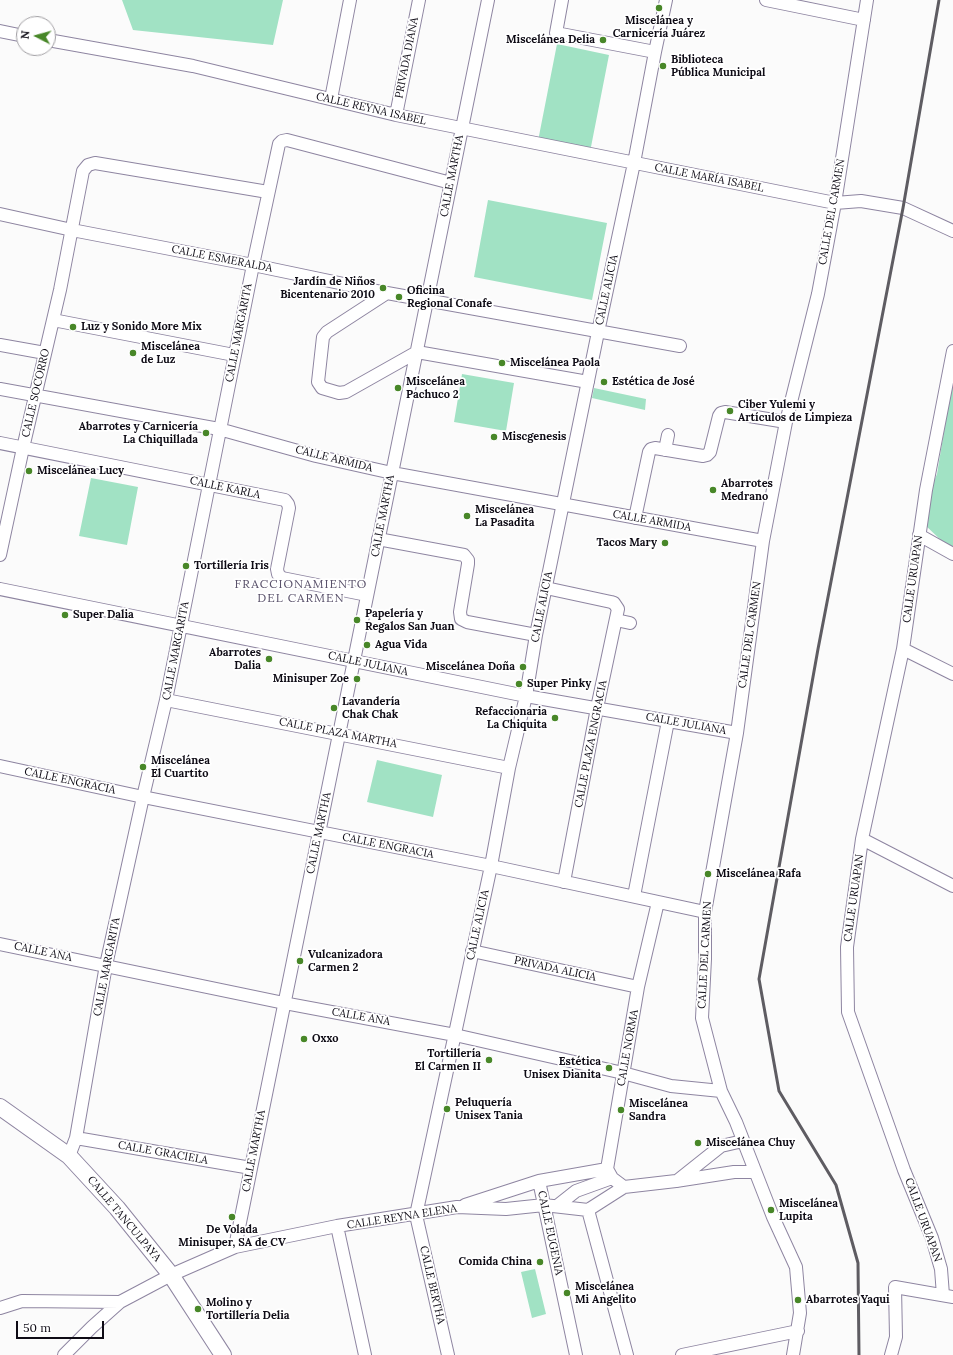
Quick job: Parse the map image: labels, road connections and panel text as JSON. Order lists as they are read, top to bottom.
{
  "streets": {
    "street": [
      "PRIVADA DIANA",
      "CALLE REYNA ISABEL",
      "CALLE MARTHA",
      "CALLE MARÍA ISABEL",
      "CALLE DEL CARMEN",
      "CALLE ESMERALDA",
      "CALLE ALICIA",
      "CALLE MARGARITA",
      "CALLE SOCORRO",
      "CALLE ARMIDA",
      "CALLE KARLA",
      "CALLE URUAPAN",
      "CALLE JULIANA",
      "CALLE PLAZA MARTHA",
      "CALLE PLAZA ENGRACIA",
      "CALLE ENGRACIA",
      "CALLE ANA",
      "PRIVADA ALICIA",
      "CALLE NORMA",
      "CALLE GRACIELA",
      "CALLE REYNA ELENA",
      "CALLE TANCULPAYA",
      "CALLE EUGENIA",
      "CALLE BERTHA"
    ]
  },
  "crossings": [
    ["PRIVADA DIANA", "CALLE REYNA ISABEL"],
    ["CALLE REYNA ISABEL", "CALLE MARTHA"],
    ["CALLE REYNA ISABEL", "CALLE MARÍA ISABEL"],
    ["CALLE MARTHA", "CALLE MARÍA ISABEL"],
    ["CALLE MARTHA", "CALLE ESMERALDA"],
    ["CALLE MARTHA", "CALLE MARGARITA"],
    ["CALLE MARTHA", "CALLE ARMIDA"],
    ["CALLE MARTHA", "CALLE KARLA"],
    ["CALLE MARTHA", "CALLE JULIANA"],
    ["CALLE MARTHA", "CALLE PLAZA MARTHA"],
    ["CALLE MARTHA", "CALLE ENGRACIA"],
    ["CALLE MARTHA", "CALLE ANA"],
    ["CALLE MARTHA", "CALLE GRACIELA"],
    ["CALLE MARTHA", "CALLE REYNA ELENA"],
    ["CALLE MARÍA ISABEL", "CALLE DEL CARMEN"],
    ["CALLE MARÍA ISABEL", "CALLE ALICIA"],
    ["CALLE DEL CARMEN", "CALLE ARMIDA"],
    ["CALLE DEL CARMEN", "CALLE JULIANA"],
    ["CALLE DEL CARMEN", "CALLE ENGRACIA"],
    ["CALLE DEL CARMEN", "CALLE ANA"],
    ["CALLE ESMERALDA", "CALLE ALICIA"],
    ["CALLE ESMERALDA", "CALLE MARGARITA"],
    ["CALLE ESMERALDA", "CALLE SOCORRO"],
    ["CALLE ALICIA", "CALLE ARMIDA"],
    ["CALLE ALICIA", "CALLE JULIANA"],
    ["CALLE ALICIA", "CALLE PLAZA MARTHA"],
    ["CALLE ALICIA", "CALLE PLAZA ENGRACIA"],
    ["CALLE ALICIA", "CALLE ENGRACIA"],
    ["CALLE ALICIA", "CALLE ANA"],
    ["CALLE ALICIA", "PRIVADA ALICIA"],
    ["CALLE ALICIA", "CALLE REYNA ELENA"],
    ["CALLE ALICIA", "CALLE BERTHA"],
    ["CALLE MARGARITA", "CALLE SOCORRO"],
    ["CALLE MARGARITA", "CALLE ARMIDA"],
    ["CALLE MARGARITA", "CALLE KARLA"],
    ["CALLE MARGARITA", "CALLE JULIANA"],
    ["CALLE MARGARITA", "CALLE PLAZA MARTHA"],
    ["CALLE MARGARITA", "CALLE ENGRACIA"],
    ["CALLE MARGARITA", "CALLE ANA"],
    ["CALLE MARGARITA", "CALLE GRACIELA"],
    ["CALLE MARGARITA", "CALLE TANCULPAYA"],
    ["CALLE SOCORRO", "CALLE ARMIDA"],
    ["CALLE SOCORRO", "CALLE KARLA"],
    ["CALLE JULIANA", "CALLE PLAZA ENGRACIA"],
    ["CALLE PLAZA ENGRACIA", "CALLE ENGRACIA"],
    ["CALLE ENGRACIA", "CALLE NORMA"],
    ["CALLE ANA", "CALLE NORMA"],
    ["PRIVADA ALICIA", "CALLE NORMA"],
    ["CALLE REYNA ELENA", "CALLE EUGENIA"],
    ["CALLE REYNA ELENA", "CALLE BERTHA"]
  ],
  "districts": ["FRACCIONAMIENTO DEL CARMEN"],
  "places": [
    "Miscelánea y Carnicería Juárez",
    "Miscelánea Delia",
    "Biblioteca Pública Municipal",
    "Jardín de Niños Bicentenario 2010",
    "Oficina Regional Conafe",
    "Luz y Sonido More Mix",
    "Miscelánea de Luz",
    "Miscelánea Paola",
    "Estética de José",
    "Miscelánea Pachuco 2",
    "Ciber Yulemi y Artículos de Limpieza",
    "Abarrotes y Carnicería La Chiquillada",
    "Miscgenesis",
    "Miscelánea Lucy",
    "Abarrotes Medrano",
    "Miscelánea La Pasadita",
    "Tacos Mary",
    "Tortillería Iris",
    "Super Dalia",
    "Papelería y Regalos San Juan",
    "Agua Vida",
    "Abarrotes Dalia",
    "Miscelánea Doña",
    "Minisuper Zoe",
    "Super Pinky",
    "Lavandería Chak Chak",
    "Refaccionaria La Chiquita",
    "Miscelánea El Cuartito",
    "Miscelánea Rafa",
    "Vulcanizadora Carmen 2",
    "Oxxo",
    "Tortillería El Carmen II",
    "Estética Unisex Dianita",
    "Peluquería Unisex Tania",
    "Miscelánea Sandra",
    "Miscelánea Chuy",
    "Miscelánea Lupita",
    "De Volada Minisuper, SA de CV",
    "Comida China",
    "Miscelánea Mi Angelito",
    "Abarrotes Yaqui",
    "Molino y Tortillería Delia"
  ],
  "scale_bar": "50 m",
  "north": "left"
}
